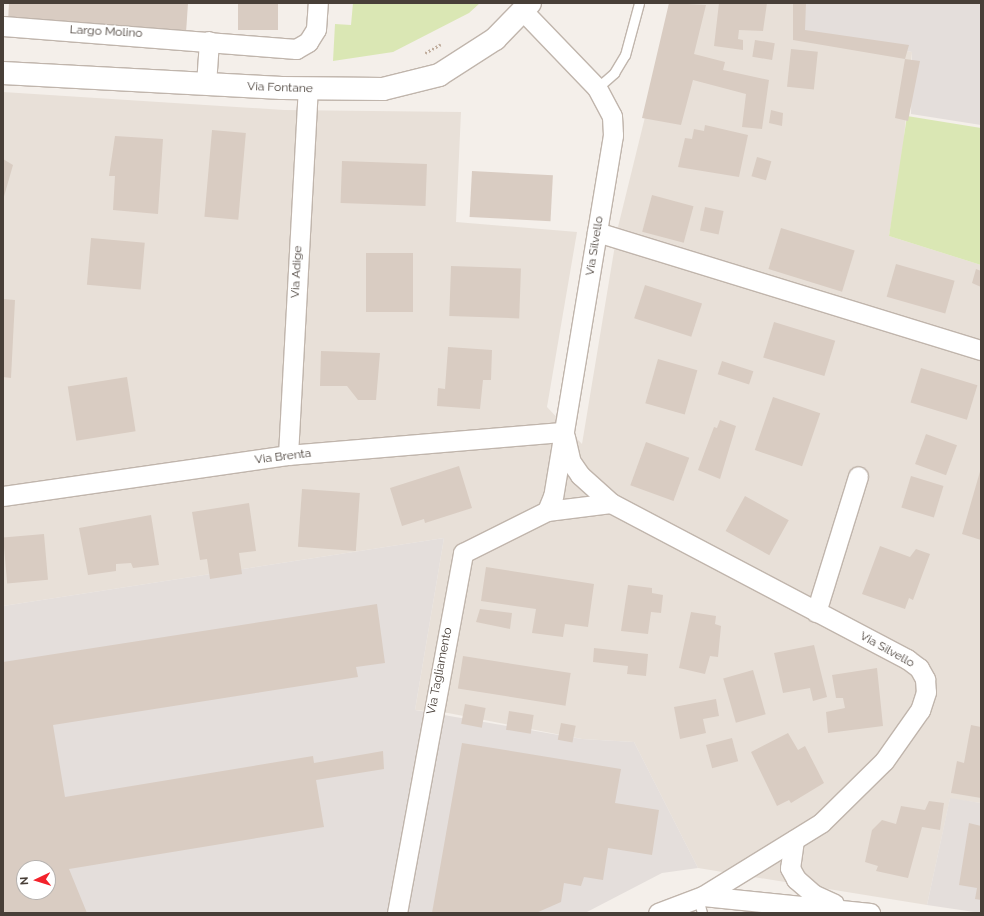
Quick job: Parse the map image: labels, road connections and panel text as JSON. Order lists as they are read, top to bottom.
{
  "streets": {
    "street": [
      "Largo Molino",
      "Via Fontane",
      "Via Silvello",
      "Via Adige",
      "Via Brenta",
      "Via Tagliamento"
    ]
  },
  "crossings": [
    ["Via Fontane", "Via Silvello"],
    ["Via Fontane", "Via Adige"],
    ["Via Silvello", "Via Brenta"],
    ["Via Silvello", "Via Tagliamento"],
    ["Via Adige", "Via Brenta"]
  ],
  "north": "left"
}
